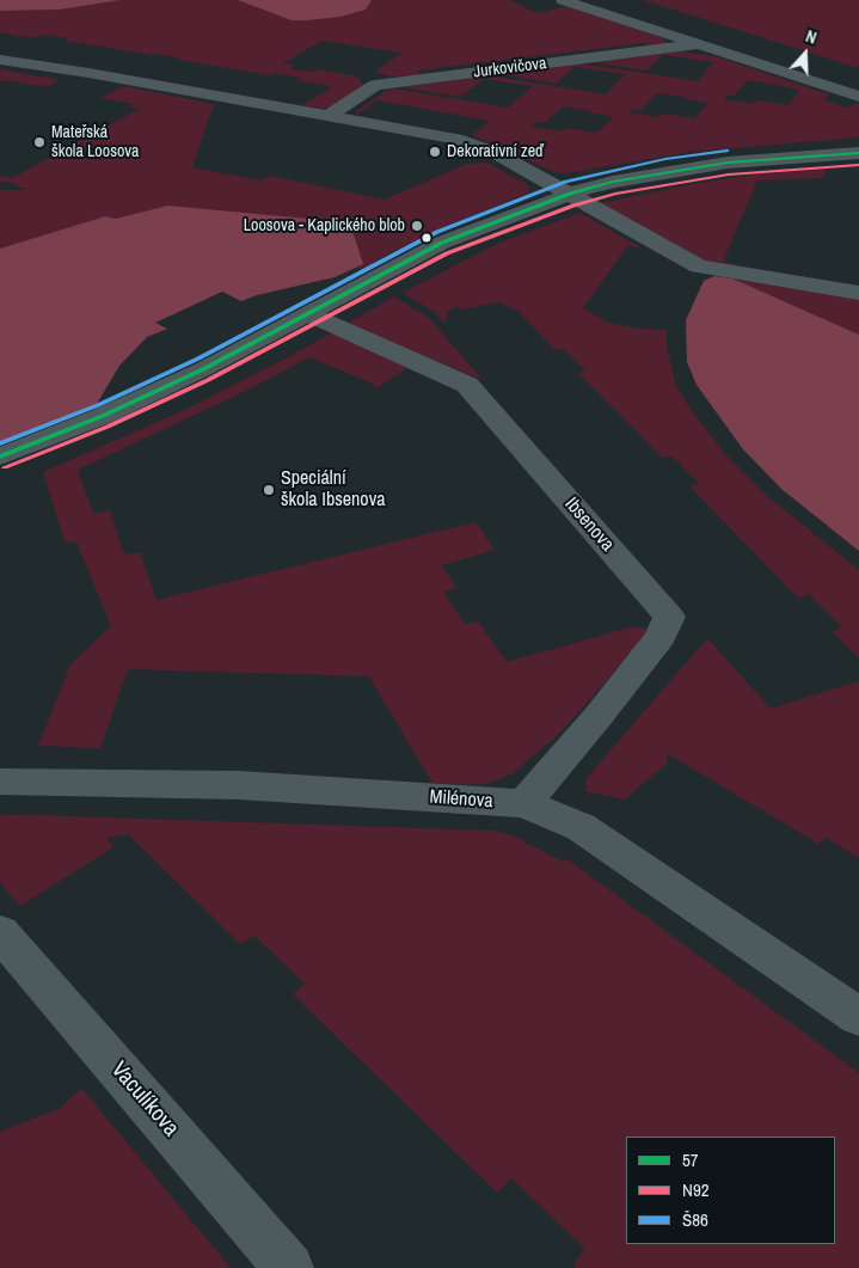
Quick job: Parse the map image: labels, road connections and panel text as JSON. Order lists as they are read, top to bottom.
{
  "streets": {
    "street": [
      "Jurkovičova",
      "Ibsenova",
      "Milénova",
      "Vaculíkova"
    ]
  },
  "crossings": [
    ["Ibsenova", "Milénova"]
  ],
  "places": [
    "Mateřská škola Loosova",
    "Dekorativní zeď",
    "Loosova - Kaplického blob",
    "Speciální škola Ibsenova"
  ],
  "lines": ["transit line Š86", "transit line 57", "transit line N92"],
  "legend": ["57", "N92", "Š86"],
  "north": "top"
}
